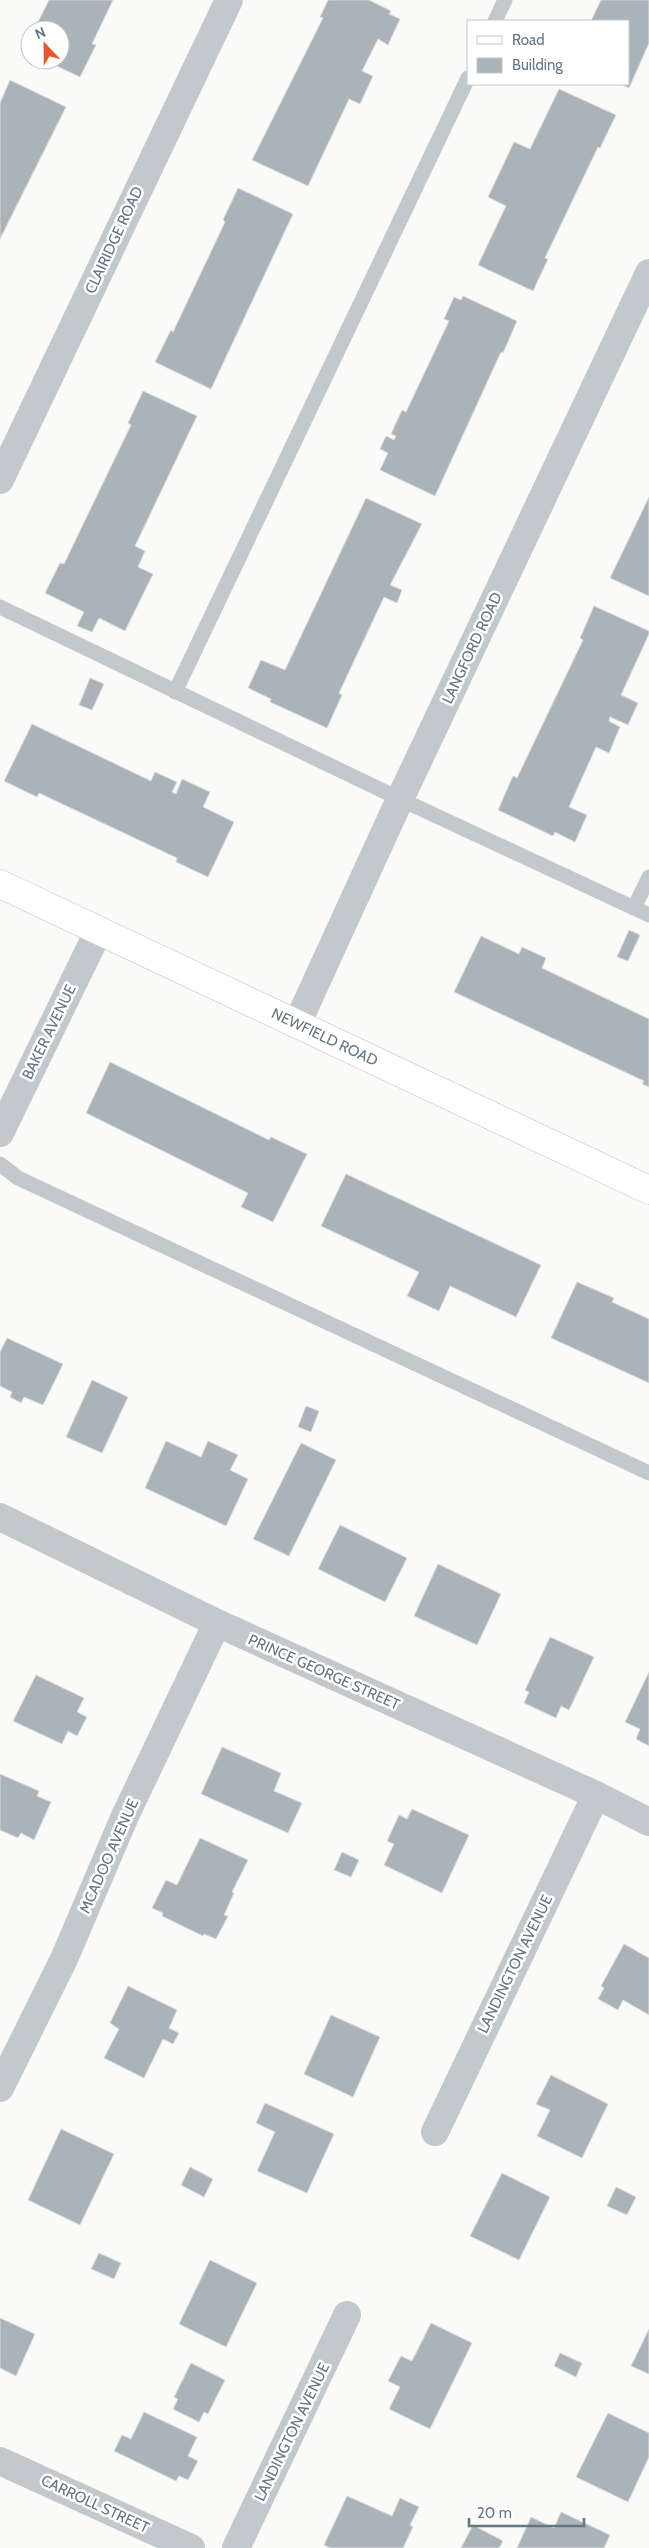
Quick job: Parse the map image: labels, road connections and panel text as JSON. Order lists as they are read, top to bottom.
{
  "streets": {
    "street": [
      "CLAIRIDGE ROAD",
      "LANGFORD ROAD",
      "BAKER AVENUE",
      "NEWFIELD ROAD",
      "PRINCE GEORGE STREET",
      "MCADOO AVENUE",
      "LANDINGTON AVENUE",
      "CARROLL STREET"
    ]
  },
  "crossings": [
    ["LANGFORD ROAD", "NEWFIELD ROAD"],
    ["BAKER AVENUE", "NEWFIELD ROAD"],
    ["PRINCE GEORGE STREET", "MCADOO AVENUE"],
    ["PRINCE GEORGE STREET", "LANDINGTON AVENUE"]
  ],
  "legend": ["Road", "Building"],
  "scale_bar": "20 m",
  "north": "top"
}
